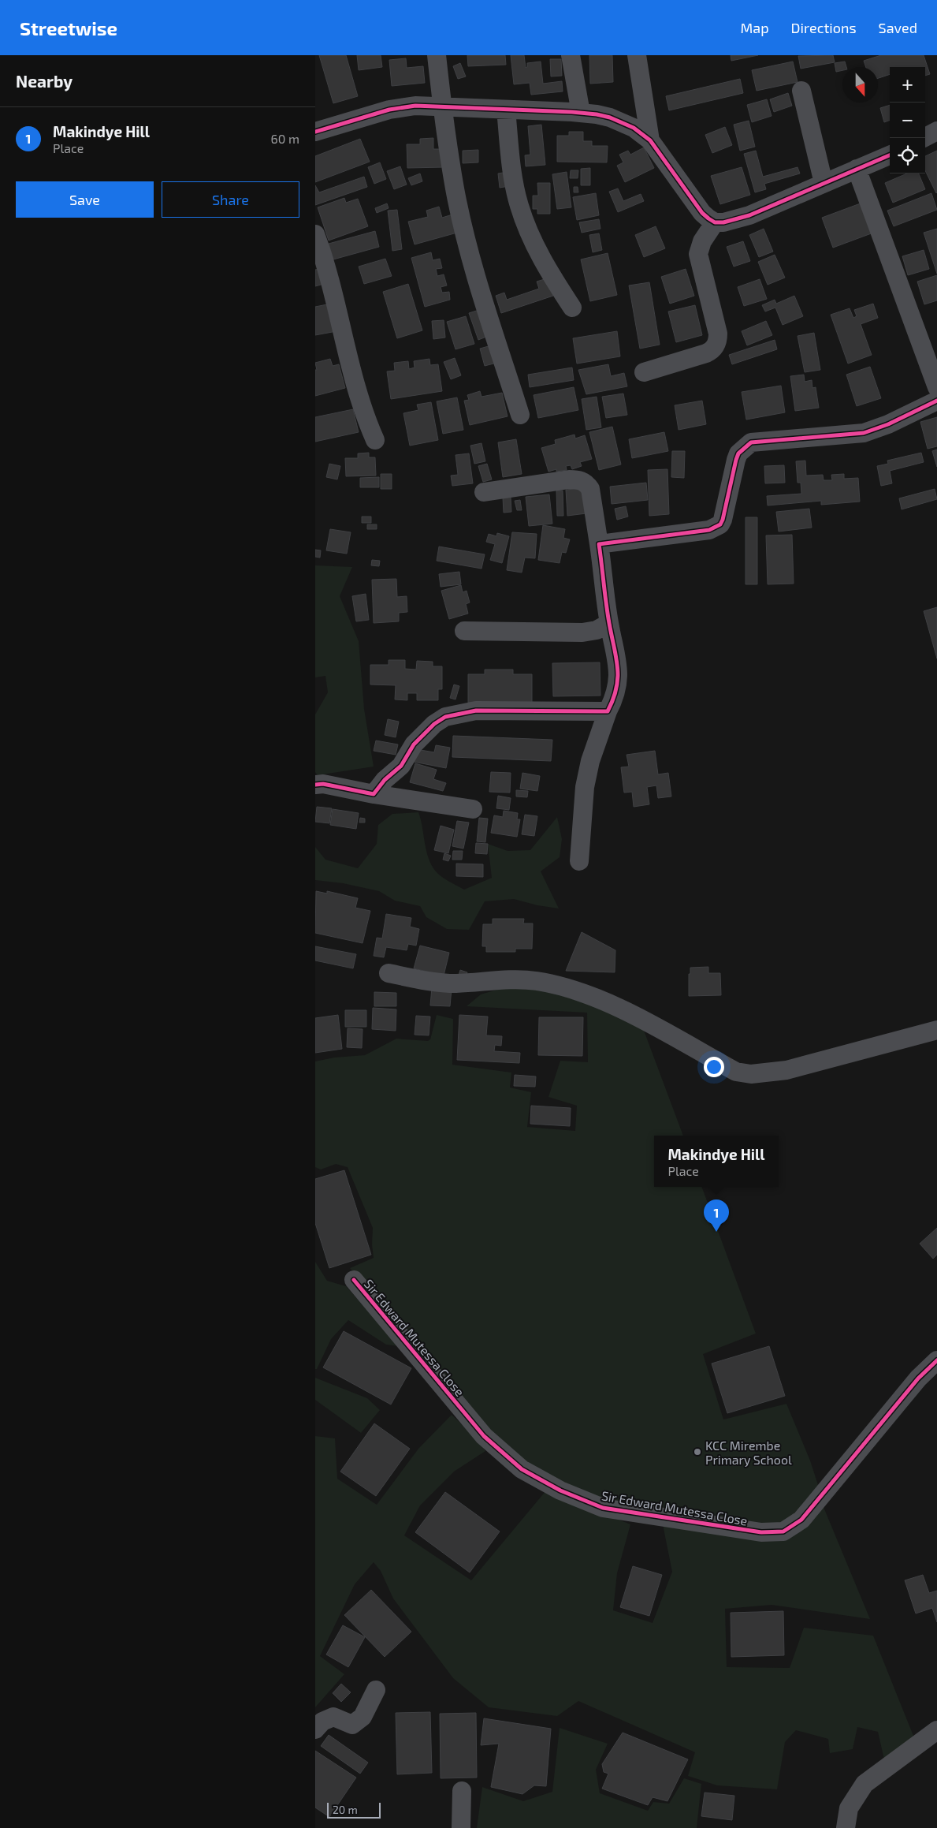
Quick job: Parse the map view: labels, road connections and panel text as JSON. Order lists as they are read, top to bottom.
{
  "streets": {
    "street": ["Sir Edward Mutessa Close"]
  },
  "places": ["KCC Mirembe Primary School"],
  "scale_bar": "20 m",
  "north": "bottom",
  "page": {
    "header": "Streetwise",
    "nav": ["Map", "Directions", "Saved"],
    "heading": "Nearby",
    "map_buttons": ["+", "−"],
    "list": [
      {
        "mark": "1",
        "name": "Makindye Hill",
        "note": "Place",
        "value": "60 m"
      }
    ],
    "buttons": ["Save", "Share"],
    "popup": ["Makindye Hill", "Place"],
    "pins": "1",
    "scale": "20 m"
  }
}
